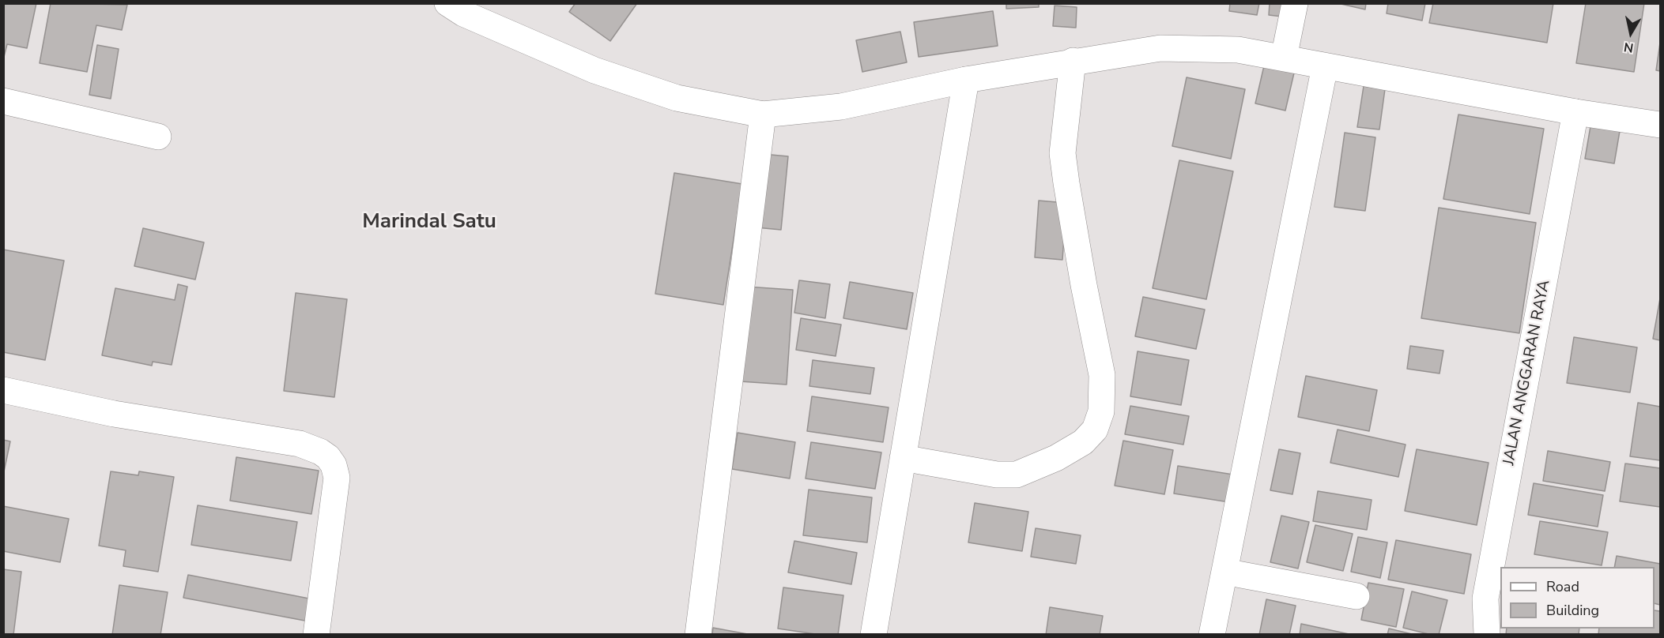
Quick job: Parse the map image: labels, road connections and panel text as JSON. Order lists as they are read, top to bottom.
{
  "streets": {
    "street": ["JALAN ANGGARAN RAYA"]
  },
  "districts": ["Marindal Satu"],
  "legend": ["Road", "Building"],
  "north": "bottom"
}
